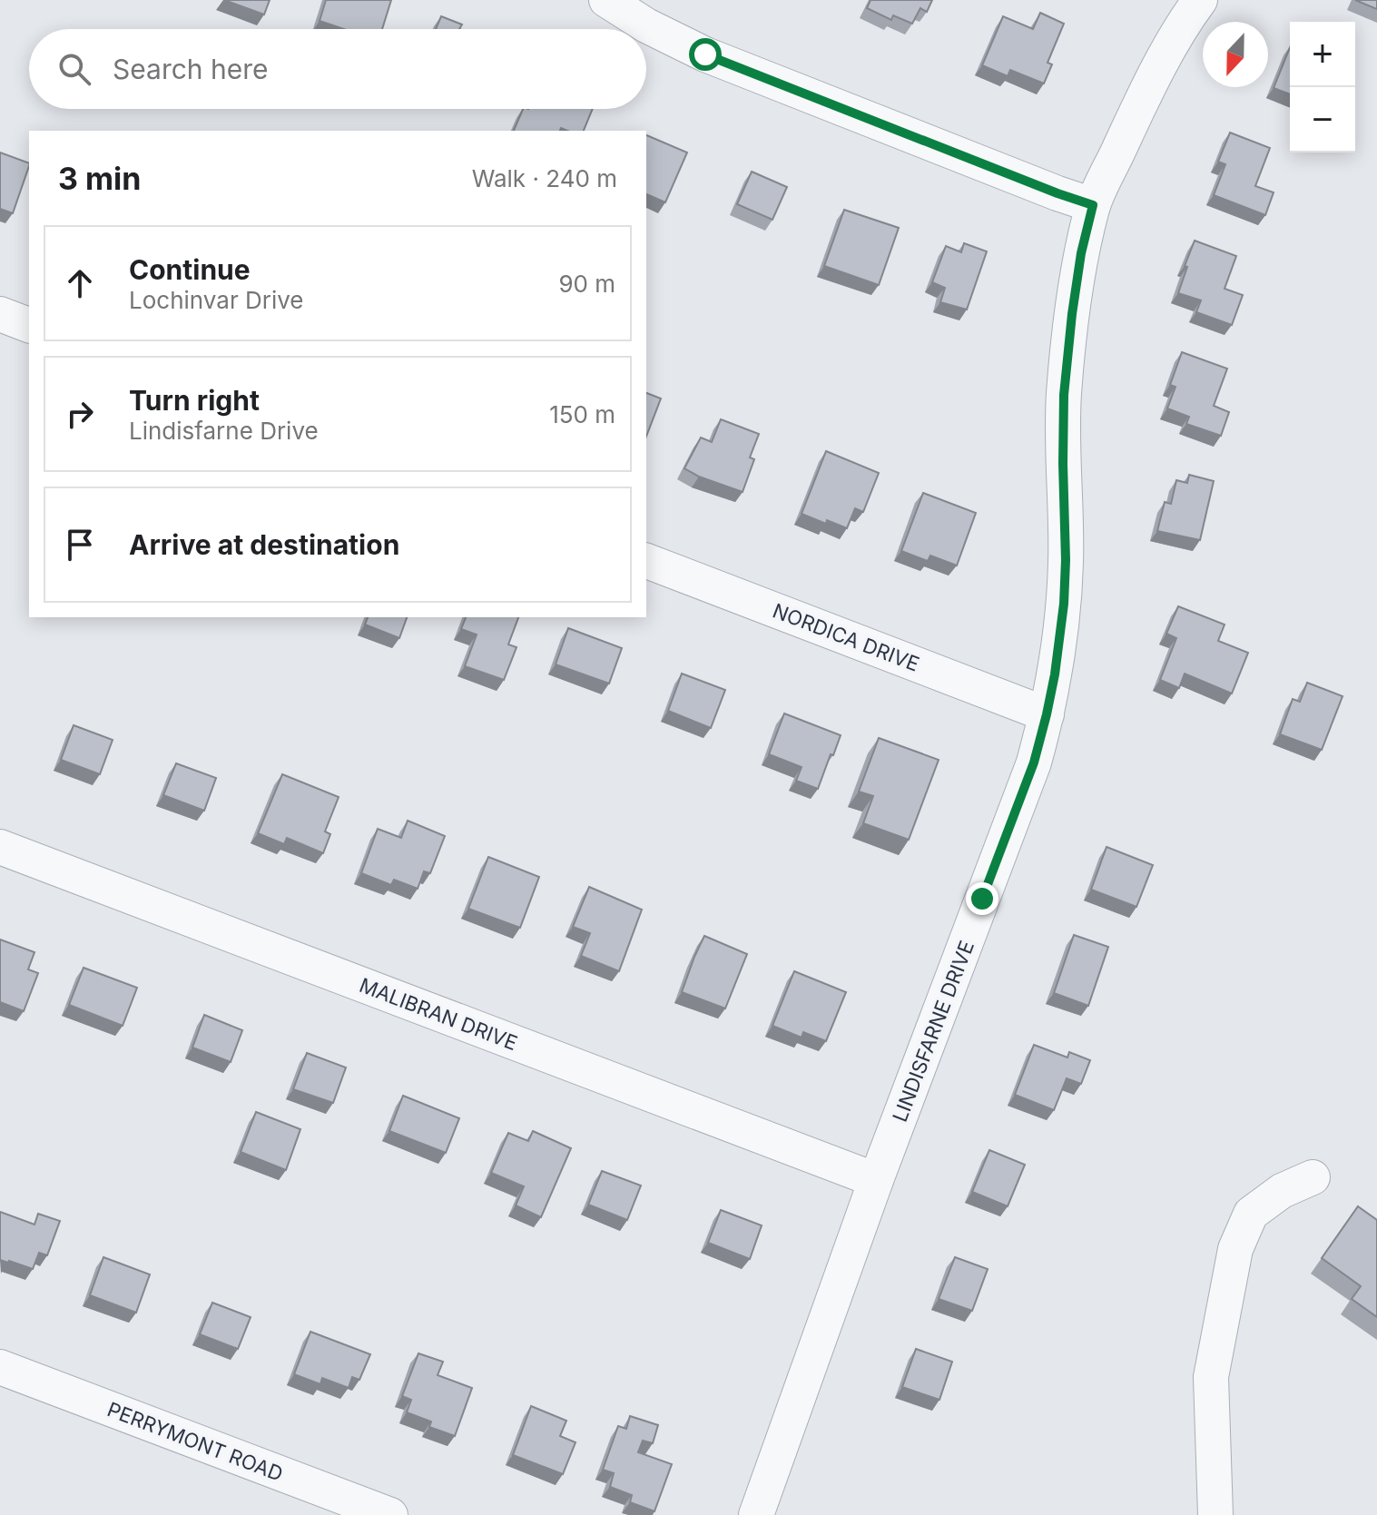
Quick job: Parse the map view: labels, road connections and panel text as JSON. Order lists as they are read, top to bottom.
{
  "streets": {
    "street": [
      "NORDICA DRIVE",
      "MALIBRAN DRIVE",
      "LINDISFARNE DRIVE",
      "PERRYMONT ROAD"
    ]
  },
  "crossings": [
    ["NORDICA DRIVE", "LINDISFARNE DRIVE"],
    ["MALIBRAN DRIVE", "LINDISFARNE DRIVE"]
  ],
  "north": "bottom",
  "page": {
    "map_buttons": ["+", "−"],
    "search": "Search here",
    "heading": ["3 min", "Walk · 240 m"],
    "list": [
      ["Continue", "Lochinvar Drive", "90 m"],
      ["Turn right", "Lindisfarne Drive", "150 m"],
      "Arrive at destination"
    ]
  }
}
